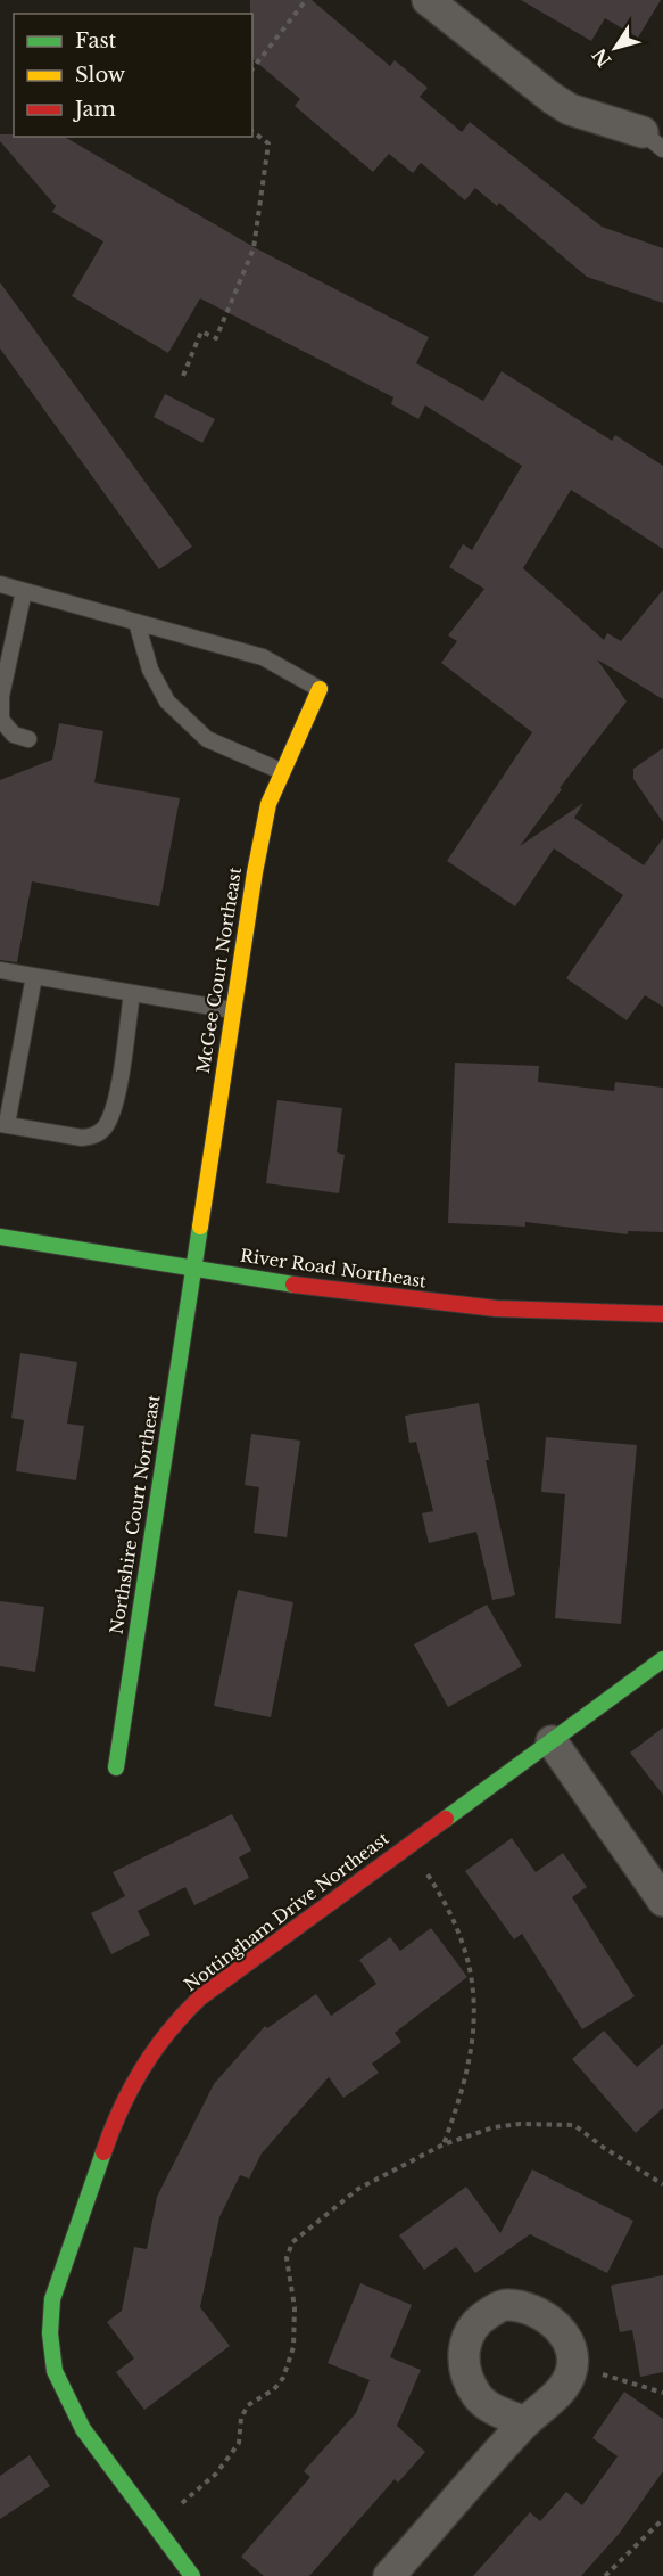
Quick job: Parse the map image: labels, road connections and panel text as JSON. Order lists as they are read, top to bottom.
{
  "streets": {
    "street": [
      "McGee Court Northeast",
      "River Road Northeast",
      "Northshire Court Northeast",
      "Nottingham Drive Northeast"
    ]
  },
  "crossings": [
    ["McGee Court Northeast", "River Road Northeast"],
    ["McGee Court Northeast", "Northshire Court Northeast"],
    ["River Road Northeast", "Northshire Court Northeast"]
  ],
  "legend": ["Fast", "Slow", "Jam"],
  "north": "bottom left"
}
